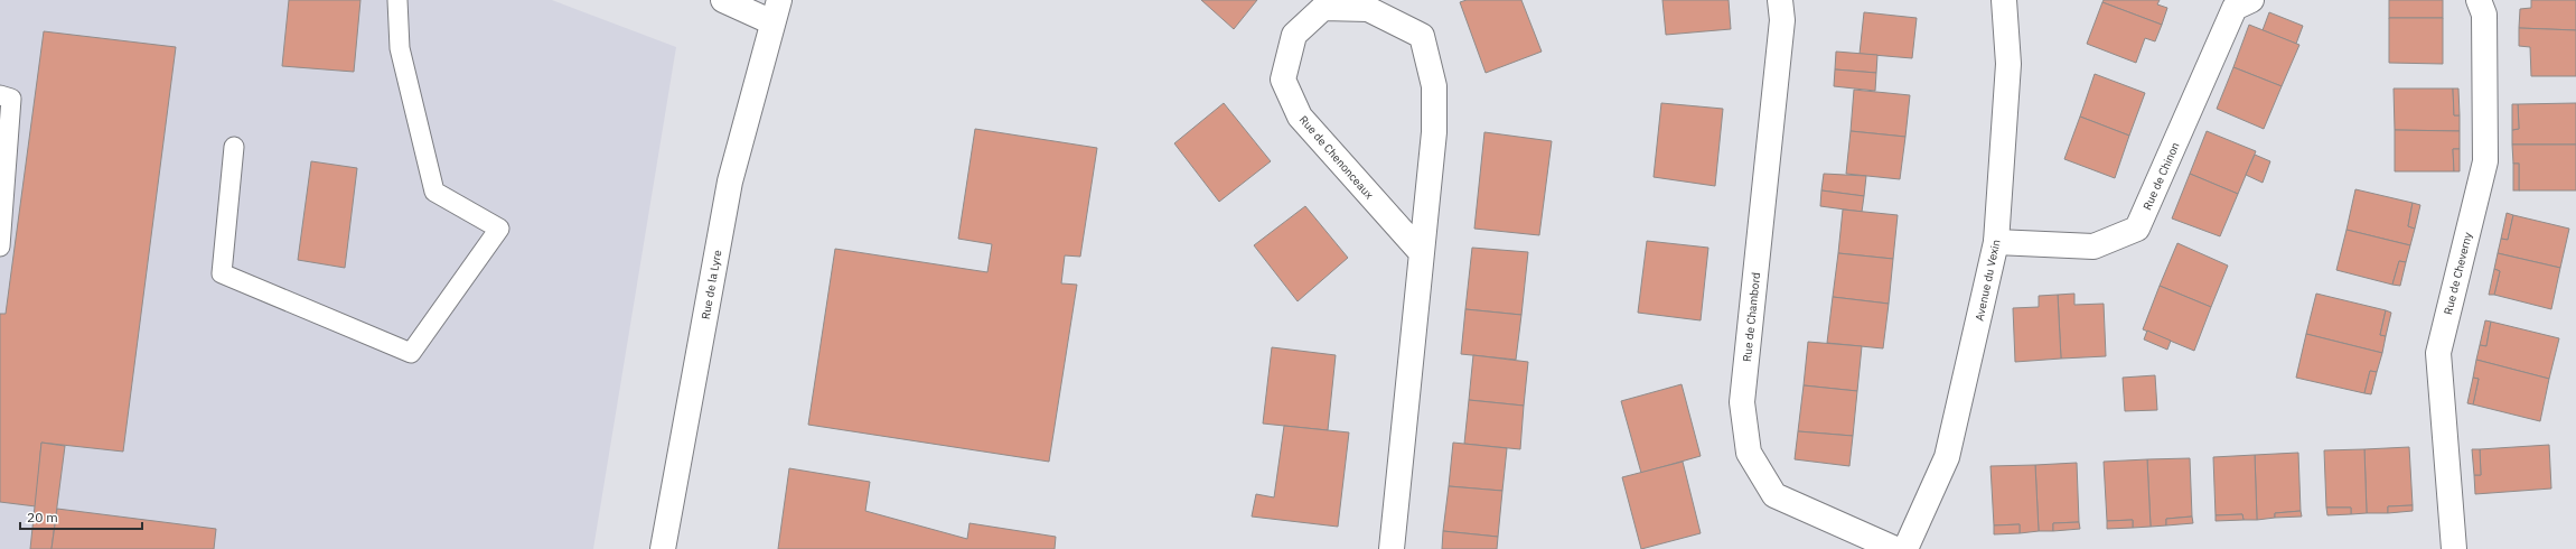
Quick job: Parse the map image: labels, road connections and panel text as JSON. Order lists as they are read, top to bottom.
{
  "streets": {
    "street": [
      "Rue de Chenonceaux",
      "Rue de Chinon",
      "Rue de Cheverny",
      "Avenue du Vexin",
      "Rue de la Lyre",
      "Rue de Chambord"
    ]
  },
  "crossings": [
    ["Rue de Chinon", "Avenue du Vexin"]
  ],
  "scale_bar": "20 m"
}
